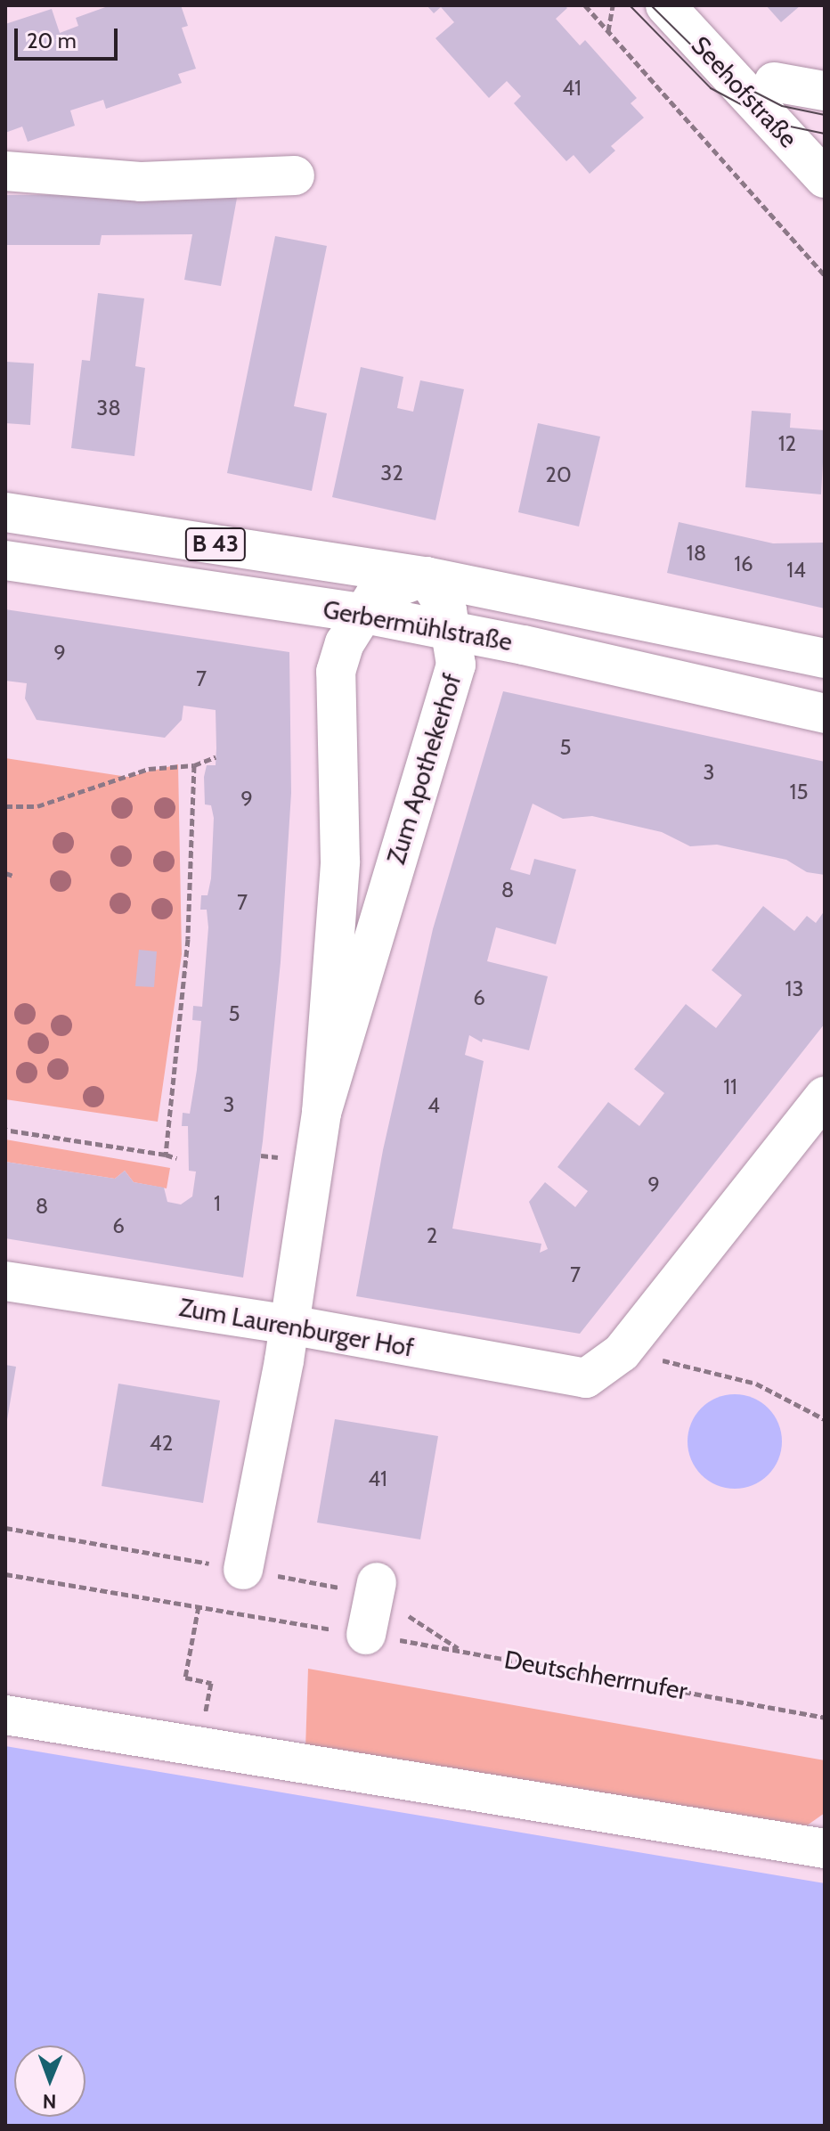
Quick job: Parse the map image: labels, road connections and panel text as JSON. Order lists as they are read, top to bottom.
{
  "streets": {
    "street": [
      "Seehofstraße",
      "B 43",
      "Gerbermühlstraße",
      "Zum Apothekerhof",
      "Zum Laurenburger Hof"
    ],
    "path": ["Deutschherrnufer"]
  },
  "crossings": [
    ["Gerbermühlstraße", "Zum Apothekerhof"],
    ["Zum Apothekerhof", "Zum Laurenburger Hof"]
  ],
  "house_numbers": [
    "41",
    "38",
    "12",
    "32",
    "20",
    "18",
    "16",
    "14",
    "9",
    "7",
    "5",
    "3",
    "15",
    "9",
    "8",
    "7",
    "13",
    "6",
    "5",
    "11",
    "3",
    "4",
    "9",
    "1",
    "8",
    "6",
    "2",
    "7",
    "42",
    "41"
  ],
  "scale_bar": "20 m",
  "north": "bottom"
}
